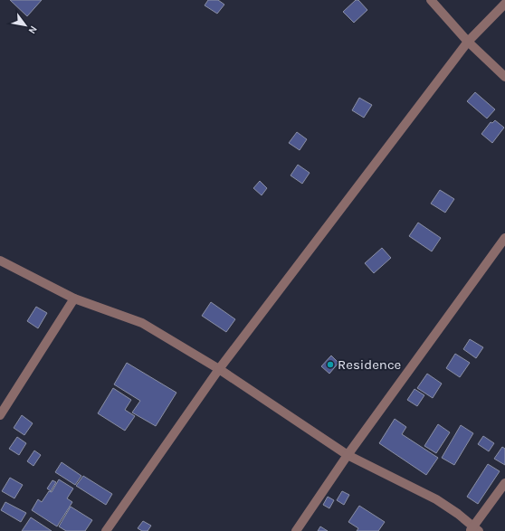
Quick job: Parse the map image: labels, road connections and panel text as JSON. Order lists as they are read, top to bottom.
{
  "places": ["Residence"],
  "north": "bottom right"
}
